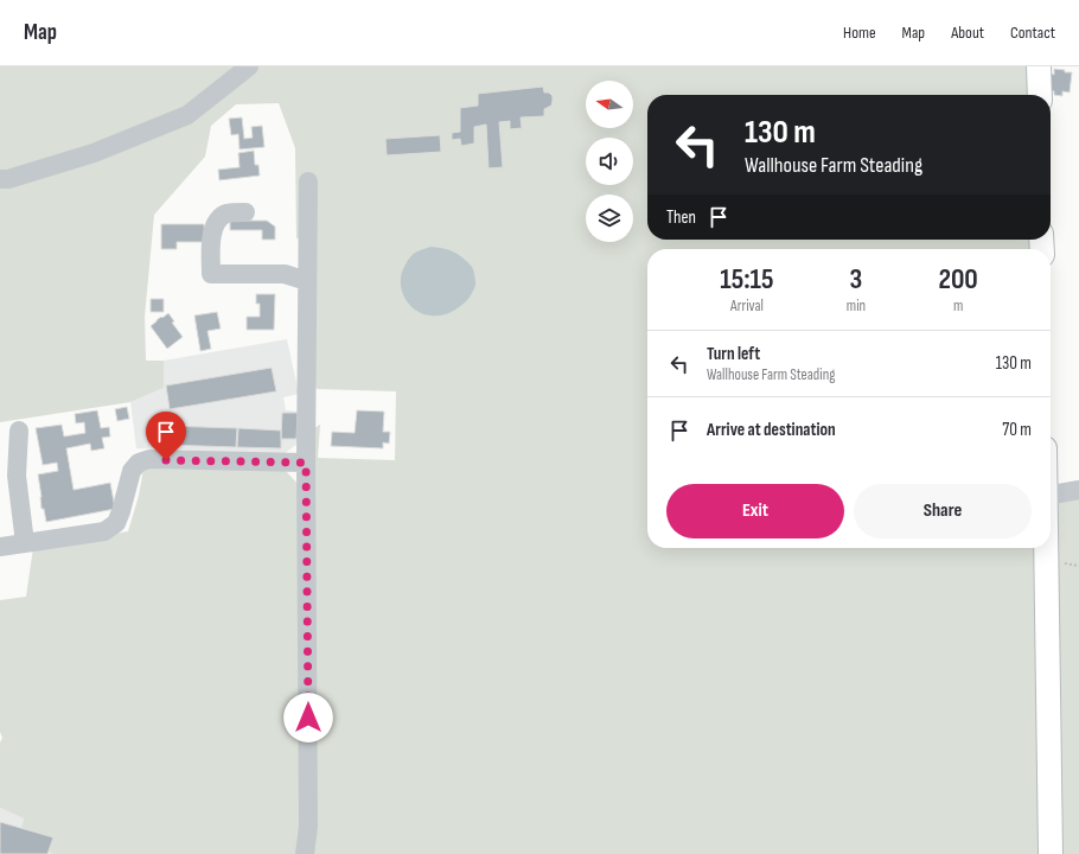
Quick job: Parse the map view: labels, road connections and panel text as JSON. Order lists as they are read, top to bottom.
{
  "north": "left",
  "page": {
    "header": "Map",
    "nav": [
      "Home",
      "Map",
      "About",
      "Contact"
    ],
    "turn": ["130 m", "Wallhouse Farm Steading"],
    "then": "Then",
    "eta": [
      "15:15",
      "Arrival",
      "3",
      "min",
      "200",
      "m"
    ],
    "list": [
      {
        "name": "Turn left",
        "note": "Wallhouse Farm Steading",
        "value": "130 m"
      },
      {
        "name": "Arrive at destination",
        "value": "70 m"
      }
    ],
    "buttons": ["Exit", "Share"]
  }
}
